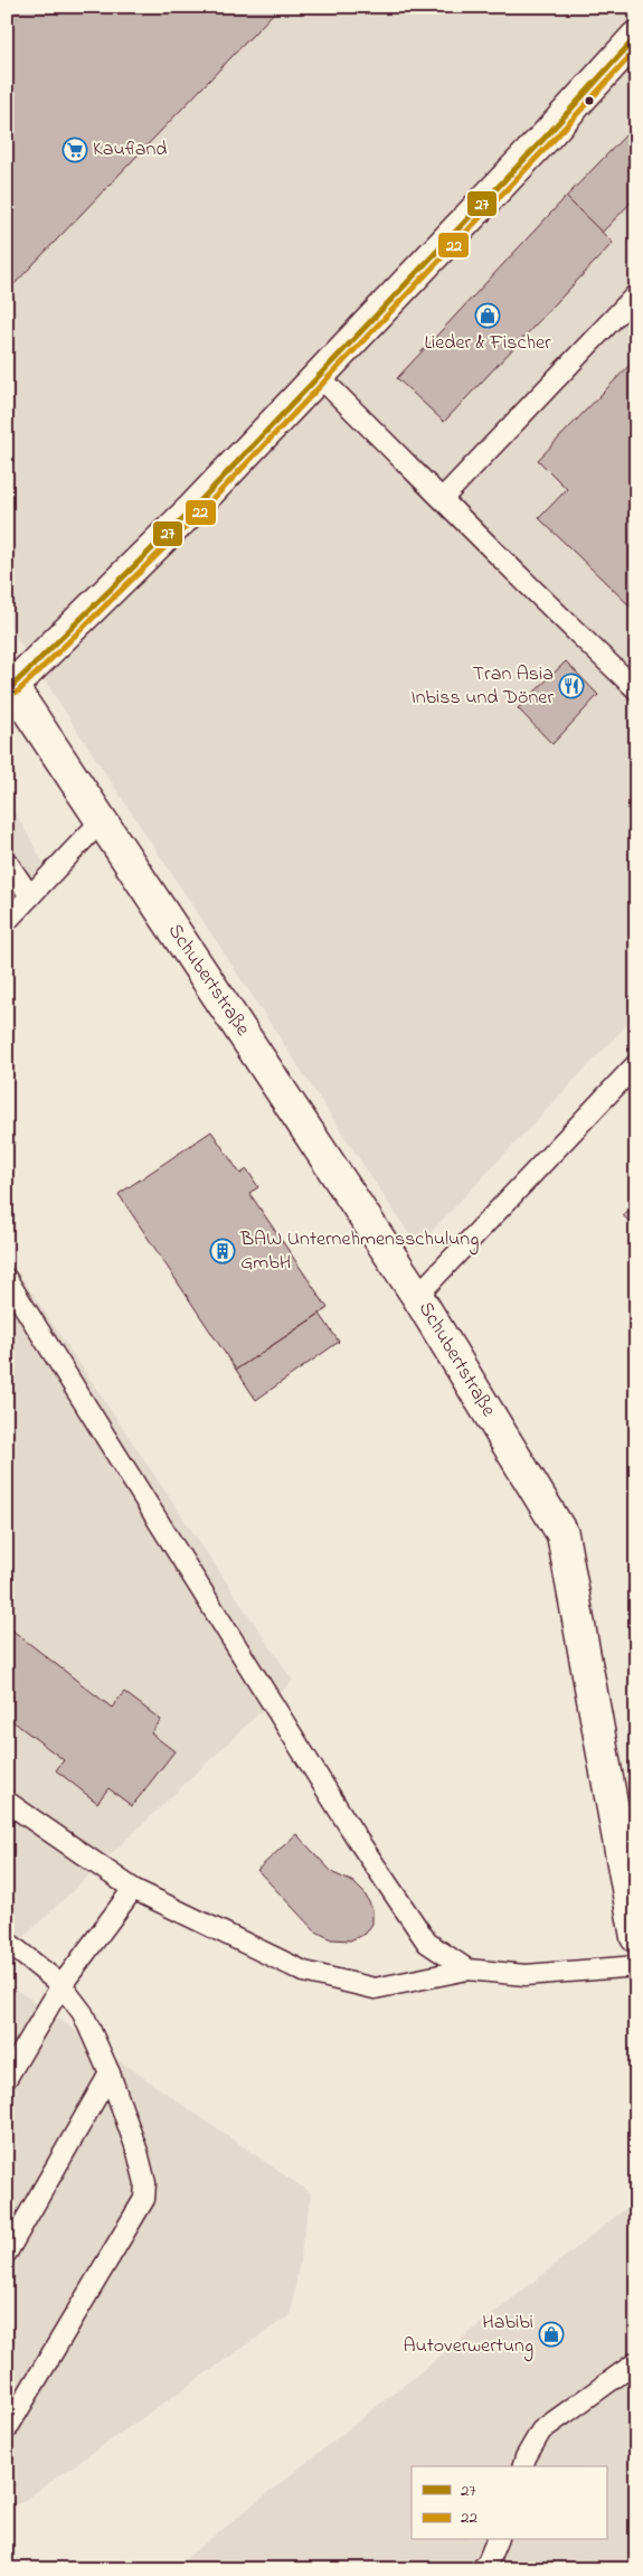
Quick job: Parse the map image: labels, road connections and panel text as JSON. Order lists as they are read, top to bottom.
{
  "streets": {
    "street": ["Schubertstraße"]
  },
  "places": {
    "supermarket": ["Kaufland"],
    "shop": ["Lieder & Fischer", "Habibi Autoverwertung"],
    "restaurant": ["Tran Asia Inbiss und Döner"],
    "building": ["BAW Unternehmensschulung GmbH"]
  },
  "lines": ["transit line 27", "transit line 22"],
  "legend": ["27", "22"]
}
